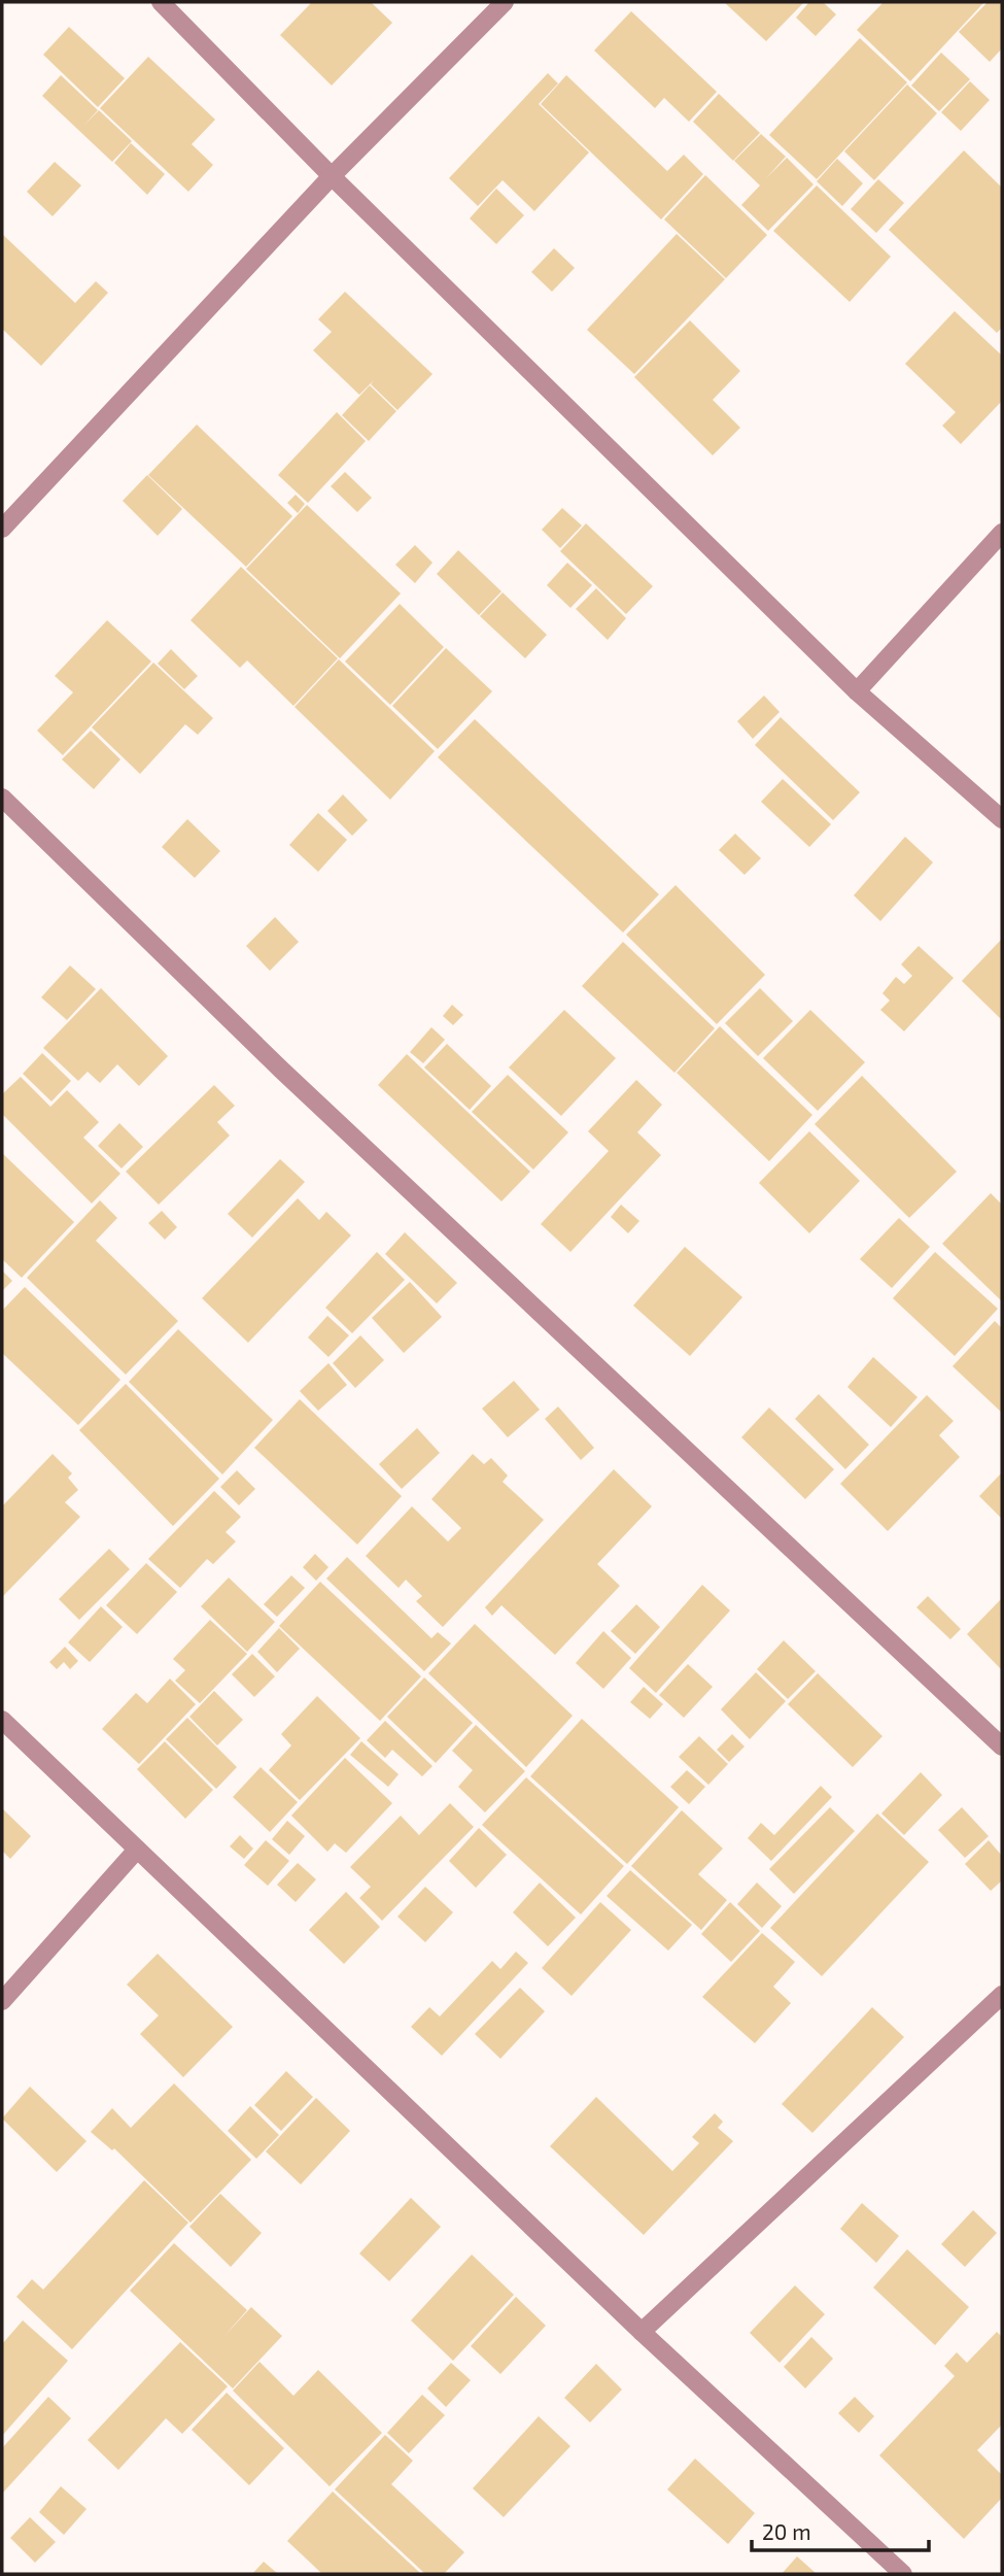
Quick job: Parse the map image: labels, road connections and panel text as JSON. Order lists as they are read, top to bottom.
{
  "scale_bar": "20 m"
}
